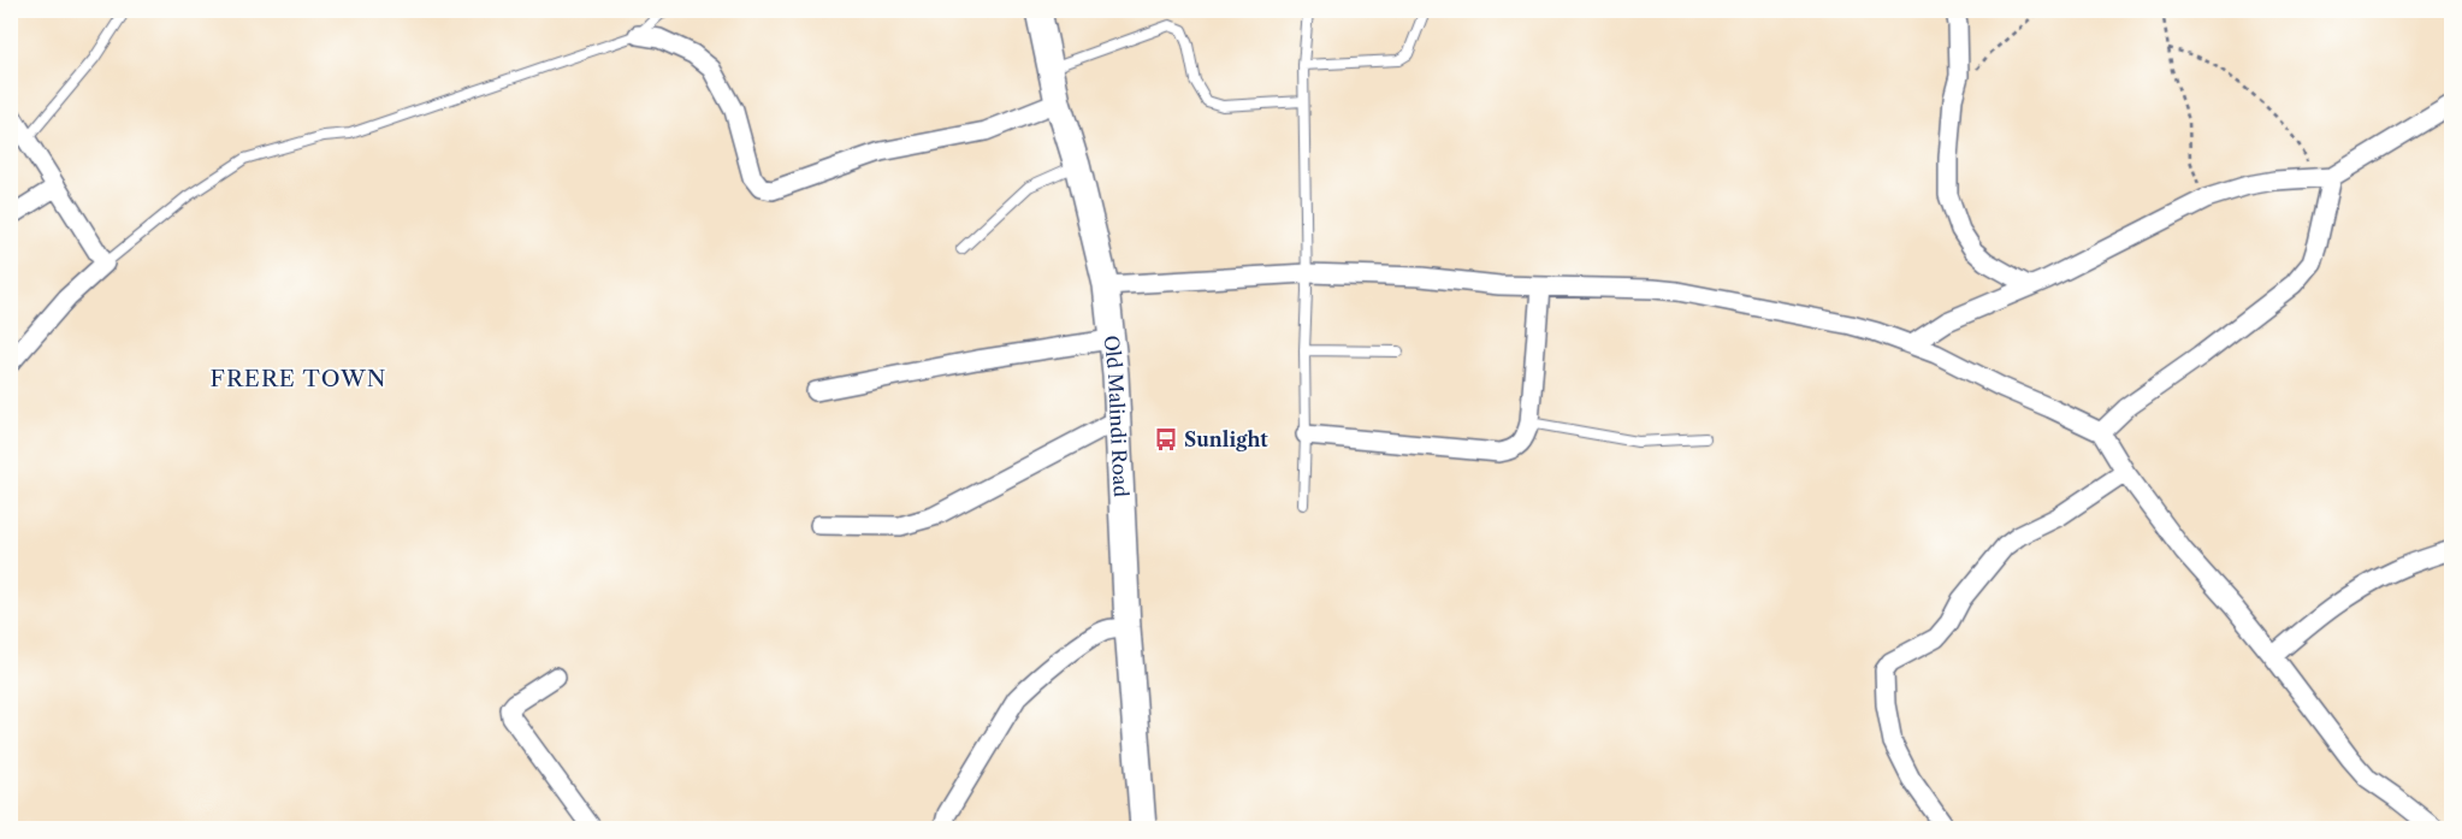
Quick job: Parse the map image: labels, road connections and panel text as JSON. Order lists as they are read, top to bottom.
{
  "streets": {
    "main road": ["Old Malindi Road"]
  },
  "districts": ["FRERE TOWN"],
  "places": {
    "bus stop": ["Sunlight"]
  }
}
